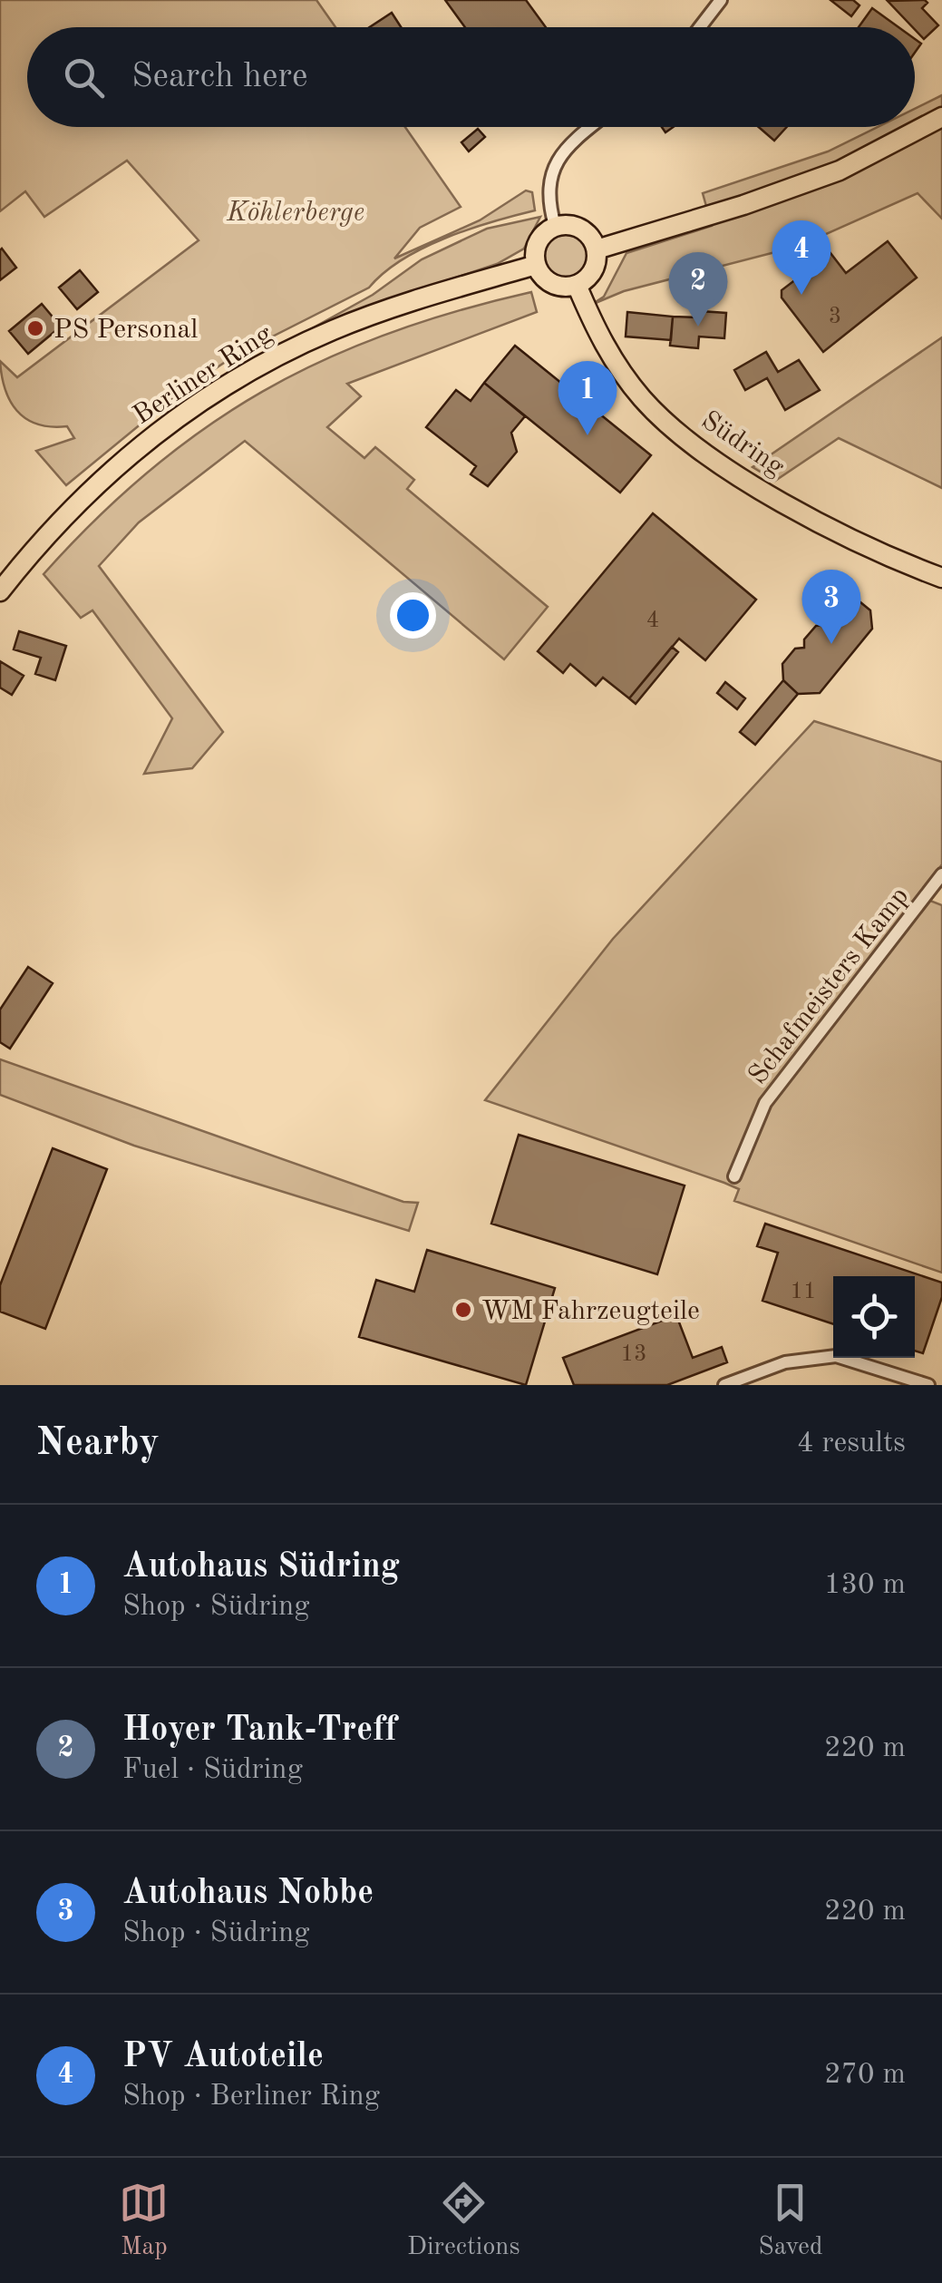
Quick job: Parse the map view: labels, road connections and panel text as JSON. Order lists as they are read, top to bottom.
{
  "streets": {
    "main road": ["Berliner Ring", "Südring"],
    "street": ["Schafmeisters Kamp"]
  },
  "crossings": [
    ["Berliner Ring", "Südring"]
  ],
  "parks": ["Köhlerberge"],
  "places": ["PS Personal", "WM Fahrzeugteile"],
  "house_numbers": [
    "3",
    "4",
    "11",
    "13"
  ],
  "page": {
    "search": "Search here",
    "pins": [
      "4",
      "2",
      "1",
      "3"
    ],
    "heading": ["Nearby", "4 results"],
    "list": [
      {
        "mark": "1",
        "name": "Autohaus Südring",
        "note": "Shop · Südring",
        "value": "130 m"
      },
      {
        "mark": "2",
        "name": "Hoyer Tank-Treff",
        "note": "Fuel · Südring",
        "value": "220 m"
      },
      {
        "mark": "3",
        "name": "Autohaus Nobbe",
        "note": "Shop · Südring",
        "value": "220 m"
      },
      {
        "mark": "4",
        "name": "PV Autoteile",
        "note": "Shop · Berliner Ring",
        "value": "270 m"
      }
    ],
    "nav": ["Map", "Directions", "Saved"]
  }
}
